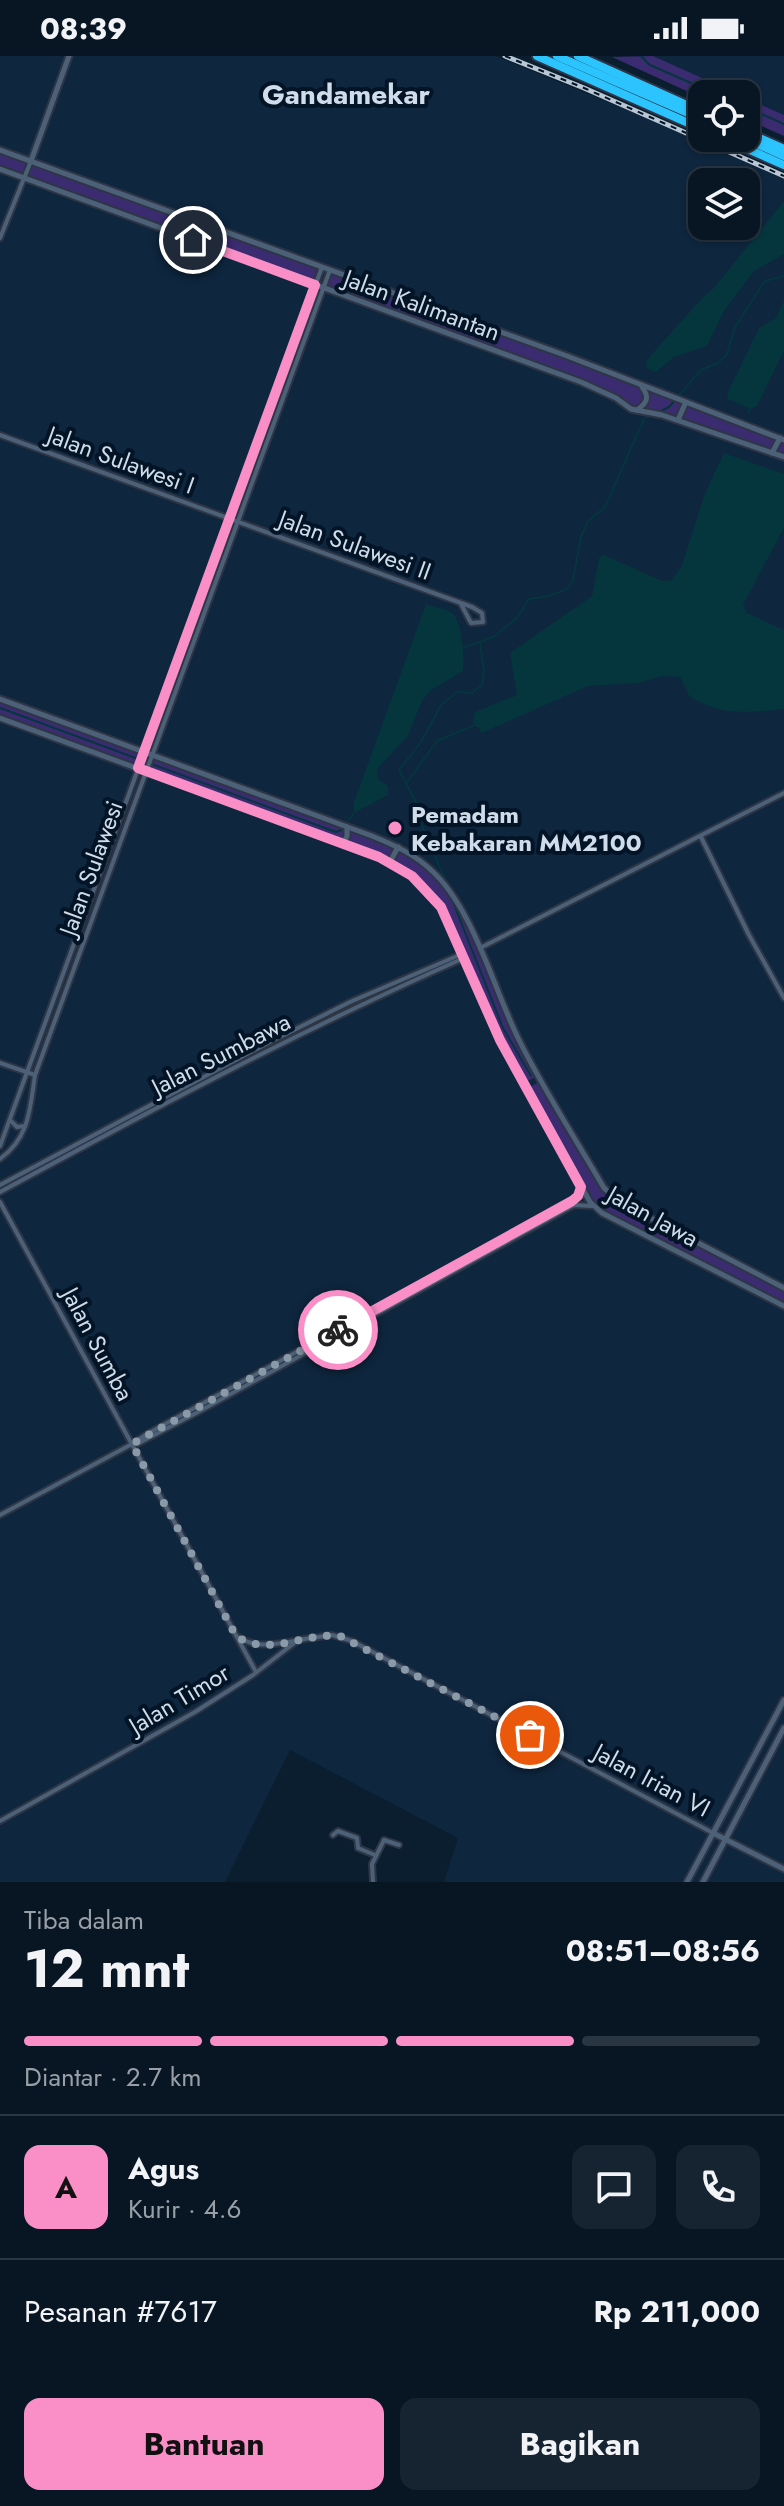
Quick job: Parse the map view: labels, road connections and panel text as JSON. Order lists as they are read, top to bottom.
{
  "streets": {
    "street": [
      "Jalan Kalimantan",
      "Jalan Sulawesi I",
      "Jalan Sulawesi II",
      "Jalan Sulawesi",
      "Jalan Sumbawa",
      "Jalan Jawa",
      "Jalan Sumba",
      "Jalan Timor",
      "Jalan Irian VI"
    ]
  },
  "crossings": [
    ["Jalan Kalimantan", "Jalan Sulawesi"],
    ["Jalan Sulawesi I", "Jalan Sulawesi II"],
    ["Jalan Sulawesi I", "Jalan Sulawesi"],
    ["Jalan Sulawesi II", "Jalan Sulawesi"],
    ["Jalan Sulawesi", "Jalan Jawa"],
    ["Jalan Sumbawa", "Jalan Jawa"],
    ["Jalan Sumba", "Jalan Timor"],
    ["Jalan Timor", "Jalan Irian VI"]
  ],
  "districts": ["Gandamekar"],
  "places": ["Pemadam Kebakaran MM2100"],
  "page": {
    "status": "08:39",
    "heading": ["12 mnt", "Tiba dalam", "08:51–08:56"],
    "panel": [
      "Agus",
      "Kurir · 4.6",
      "Pesanan #7617",
      "Rp 211,000"
    ],
    "bar": "Diantar · 2.7 km",
    "round": "A",
    "buttons": ["Bantuan", "Bagikan"]
  }
}
